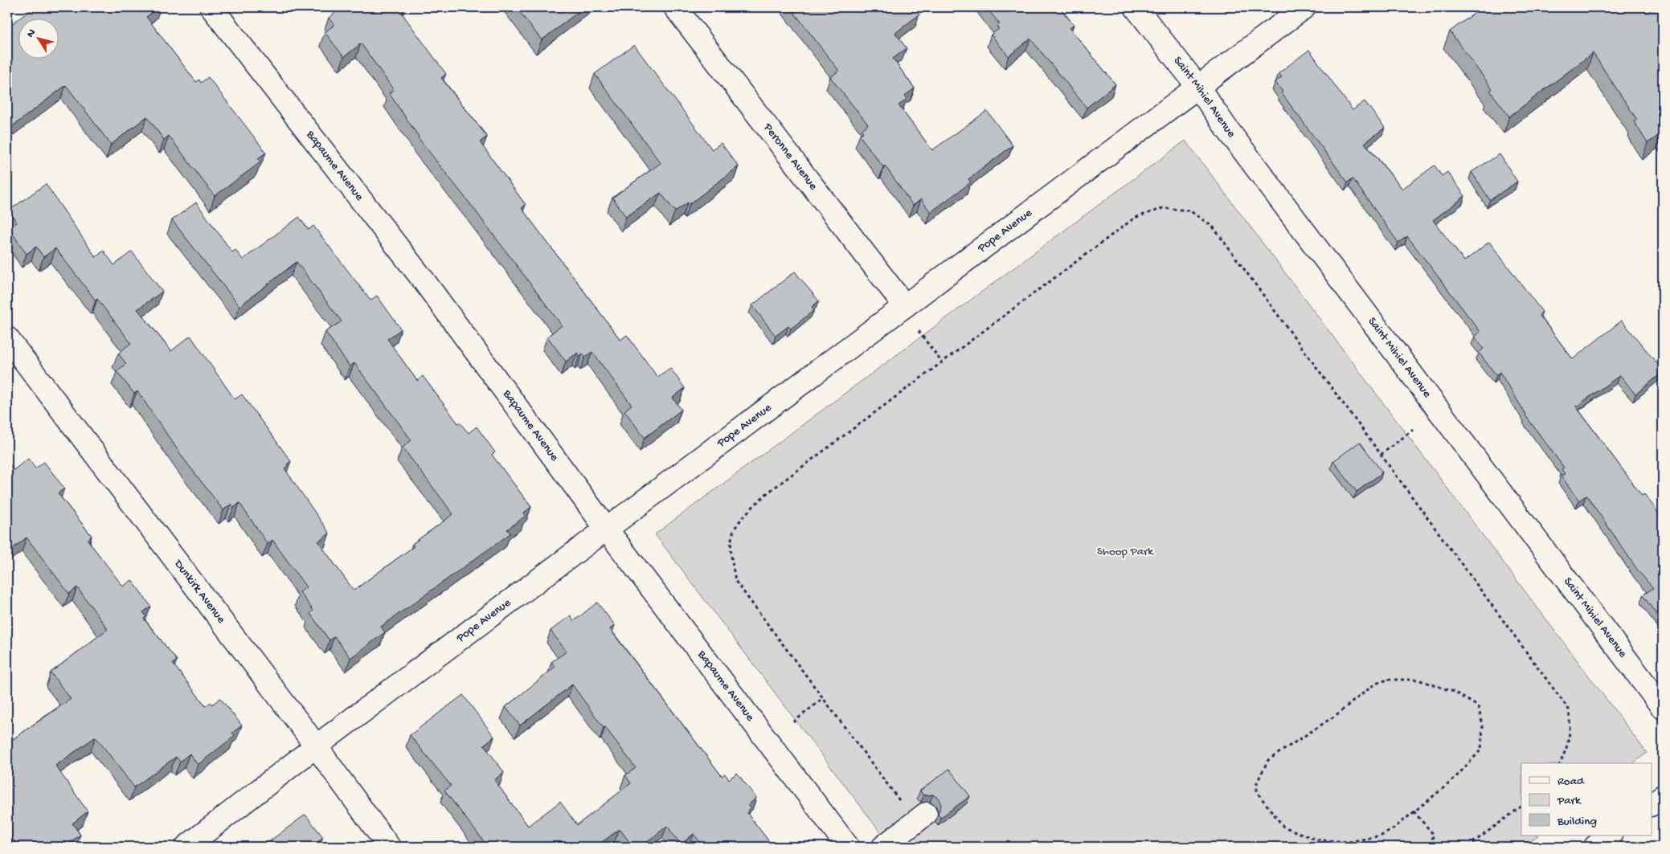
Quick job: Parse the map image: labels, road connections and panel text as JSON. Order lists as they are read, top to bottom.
{
  "streets": {
    "street": [
      "Saint Mihiel Avenue",
      "Peronne Avenue",
      "Bapaume Avenue",
      "Pope Avenue",
      "Dunkirk Avenue"
    ]
  },
  "crossings": [
    ["Saint Mihiel Avenue", "Pope Avenue"],
    ["Peronne Avenue", "Pope Avenue"],
    ["Bapaume Avenue", "Pope Avenue"],
    ["Pope Avenue", "Dunkirk Avenue"]
  ],
  "parks": ["Shoop Park"],
  "legend": ["Road", "Park", "Building"],
  "north": "top left"
}
